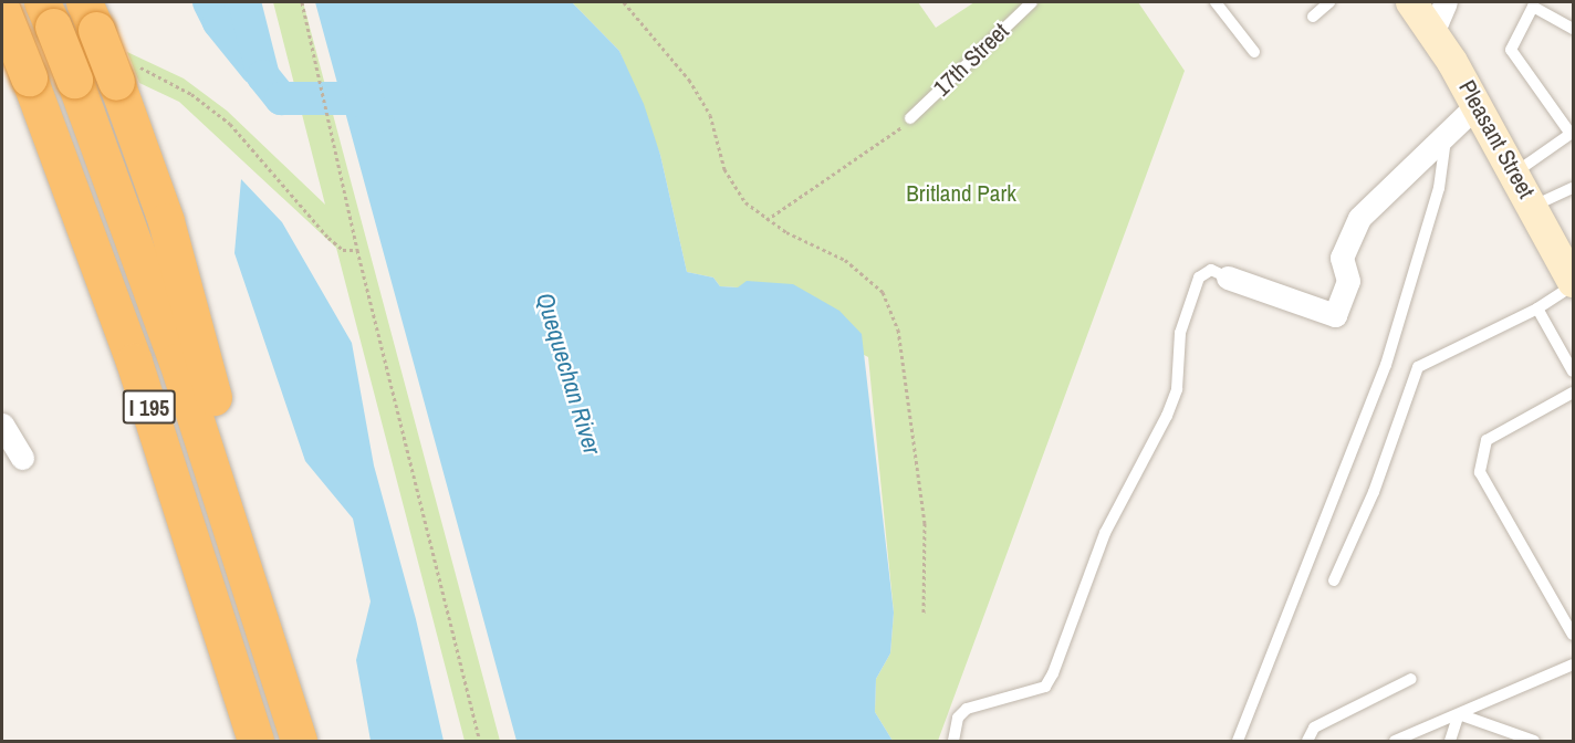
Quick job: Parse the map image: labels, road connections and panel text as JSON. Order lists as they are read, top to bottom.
{
  "streets": {
    "highway": ["I 195"],
    "main road": ["Pleasant Street"],
    "lane": ["17th Street"]
  },
  "water": ["Quequechan River"],
  "parks": ["Britland Park"]
}
